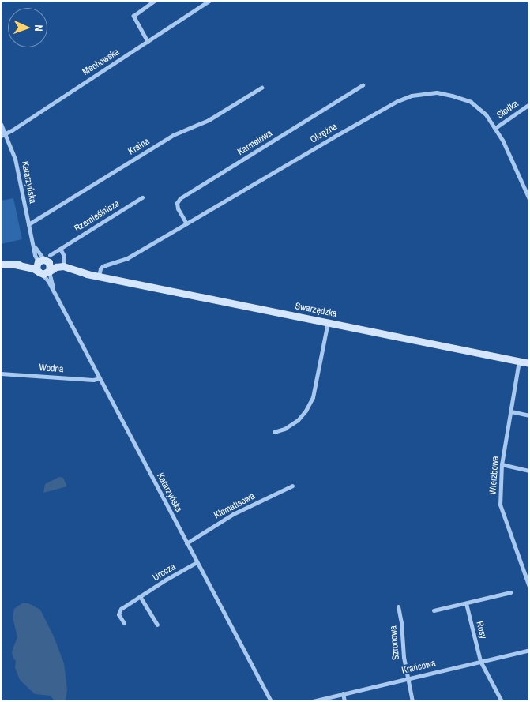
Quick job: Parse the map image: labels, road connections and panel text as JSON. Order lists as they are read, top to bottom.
{
  "streets": {
    "street": [
      "Mechowska",
      "Słodka",
      "Okrężna",
      "Karmelowa",
      "Kraina",
      "Katarzyńska",
      "Rzemieślnicza",
      "Swarzędzka",
      "Wodna",
      "Wierzbowa",
      "Klematisowa",
      "Urocza",
      "Rosy",
      "Szronowa",
      "Krańcowa"
    ]
  },
  "crossings": [
    ["Mechowska", "Katarzyńska"],
    ["Słodka", "Okrężna"],
    ["Okrężna", "Karmelowa"],
    ["Okrężna", "Swarzędzka"],
    ["Kraina", "Katarzyńska"],
    ["Katarzyńska", "Rzemieślnicza"],
    ["Katarzyńska", "Swarzędzka"],
    ["Katarzyńska", "Wodna"],
    ["Katarzyńska", "Klematisowa"],
    ["Katarzyńska", "Urocza"],
    ["Rzemieślnicza", "Swarzędzka"],
    ["Swarzędzka", "Wierzbowa"],
    ["Rosy", "Krańcowa"],
    ["Szronowa", "Krańcowa"]
  ],
  "north": "right"
}
